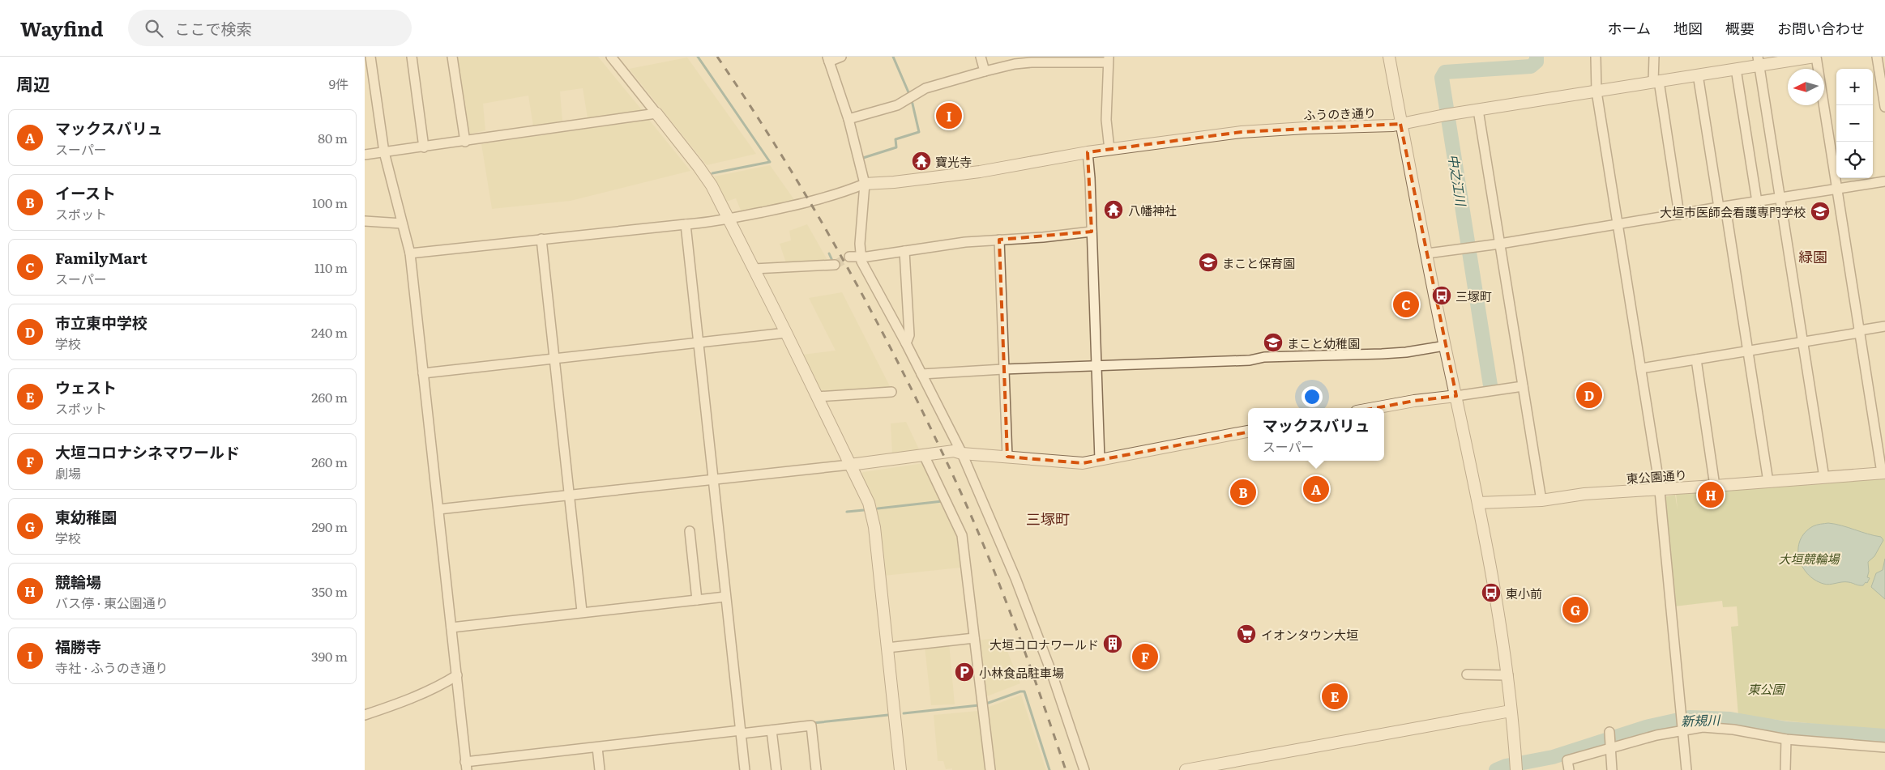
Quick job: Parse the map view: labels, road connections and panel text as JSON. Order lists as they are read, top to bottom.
{
  "streets": {
    "street": ["ふうのき通り", "東公園通り"]
  },
  "districts": ["緑園", "三塚町"],
  "water": ["中之江川", "新規川"],
  "parks": ["大垣競輪場", "東公園"],
  "places": {
    "temple": ["寶光寺", "八幡神社"],
    "school or university": ["大垣市医師会看護専門学校", "まこと保育園", "まこと幼稚園"],
    "bus stop": ["三塚町", "東小前"],
    "supermarket": ["イオンタウン大垣"],
    "building": ["大垣コロナワールド"],
    "parking": ["小林食品駐車場"]
  },
  "north": "left",
  "page": {
    "header": "Wayfind",
    "search": "ここで検索",
    "nav": [
      "ホーム",
      "地図",
      "概要",
      "お問い合わせ"
    ],
    "heading": ["周辺", "9件"],
    "map_buttons": ["+", "−"],
    "pins": [
      "I",
      "C",
      "D",
      "A",
      "B",
      "H",
      "G",
      "F",
      "E"
    ],
    "list": [
      {
        "mark": "A",
        "name": "マックスバリュ",
        "note": "スーパー",
        "value": "80 m"
      },
      {
        "mark": "B",
        "name": "イースト",
        "note": "スポット",
        "value": "100 m"
      },
      {
        "mark": "C",
        "name": "FamilyMart",
        "note": "スーパー",
        "value": "110 m"
      },
      {
        "mark": "D",
        "name": "市立東中学校",
        "note": "学校",
        "value": "240 m"
      },
      {
        "mark": "E",
        "name": "ウェスト",
        "note": "スポット",
        "value": "260 m"
      },
      {
        "mark": "F",
        "name": "大垣コロナシネマワールド",
        "note": "劇場",
        "value": "260 m"
      },
      {
        "mark": "G",
        "name": "東幼稚園",
        "note": "学校",
        "value": "290 m"
      },
      {
        "mark": "H",
        "name": "競輪場",
        "note": "バス停 · 東公園通り",
        "value": "350 m"
      },
      {
        "mark": "I",
        "name": "福勝寺",
        "note": "寺社 · ふうのき通り",
        "value": "390 m"
      }
    ],
    "popup": ["マックスバリュ", "スーパー"]
  }
}
